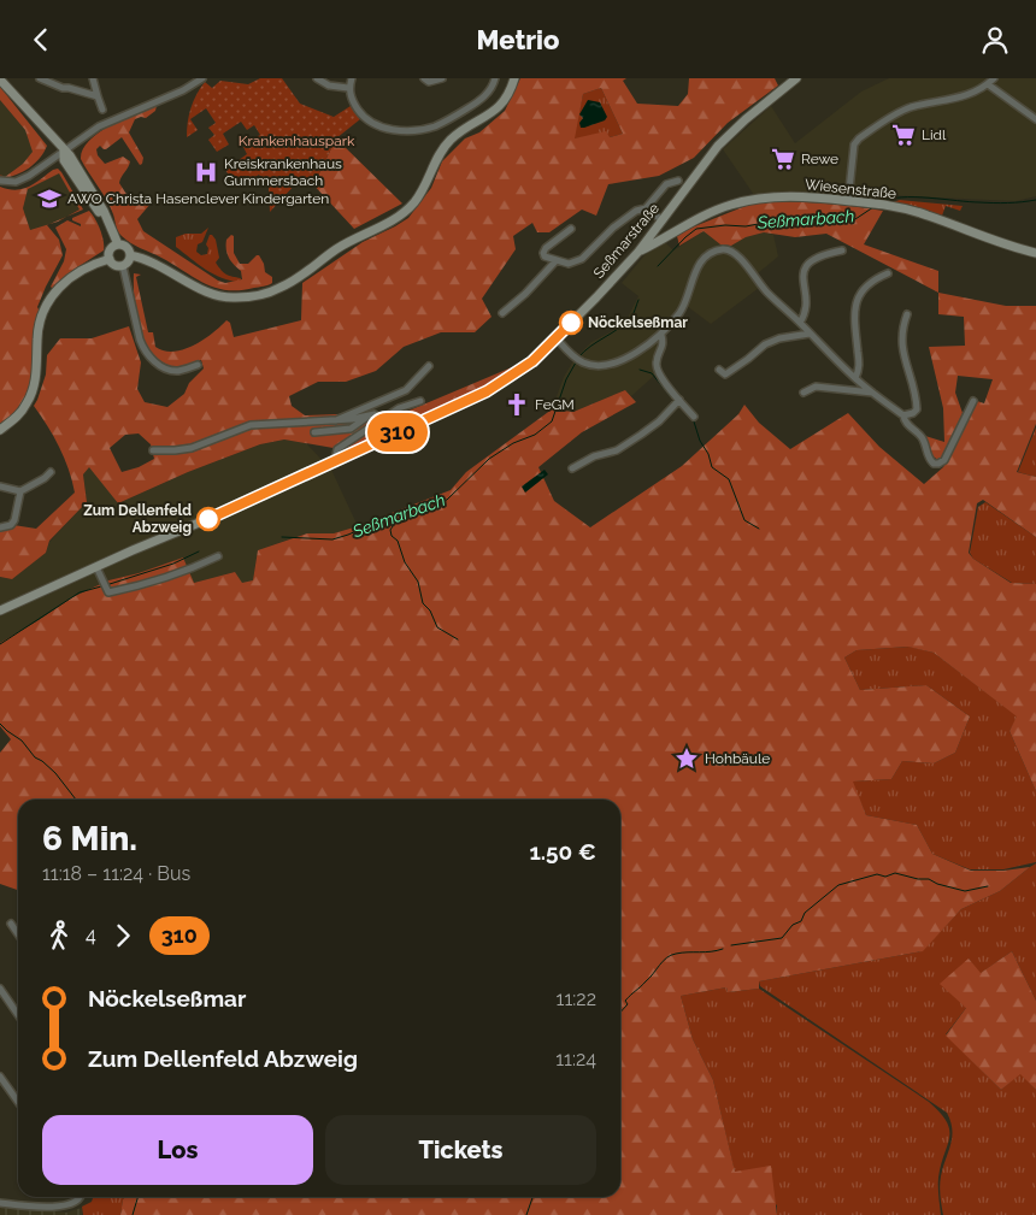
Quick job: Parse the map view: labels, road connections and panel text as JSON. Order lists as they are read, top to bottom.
{
  "streets": {
    "main road": ["Wiesenstraße", "Seßmarstraße"]
  },
  "crossings": [
    ["Wiesenstraße", "Seßmarstraße"]
  ],
  "water": ["Seßmarbach"],
  "parks": ["Krankenhauspark"],
  "places": {
    "supermarket": ["Lidl", "Rewe"],
    "hospital": ["Kreiskrankenhaus Gummersbach"],
    "school or university": ["AWO Christa Hasenclever Kindergarten"],
    "other": ["Nöckelseßmar", "Zum Dellenfeld Abzweig"],
    "church": ["FeGM"],
    "place": ["Hohbäule"]
  },
  "lines": ["bus line 310"],
  "page": {
    "header": "Metrio",
    "on_map": "310",
    "heading": ["6 Min.", "11:18 – 11:24 · Bus", "1.50 €"],
    "legs": ["4", "310"],
    "list": [
      {
        "name": "Nöckelseßmar",
        "value": "11:22"
      },
      {
        "name": "Zum Dellenfeld Abzweig",
        "value": "11:24"
      }
    ],
    "buttons": ["Los", "Tickets"]
  }
}
